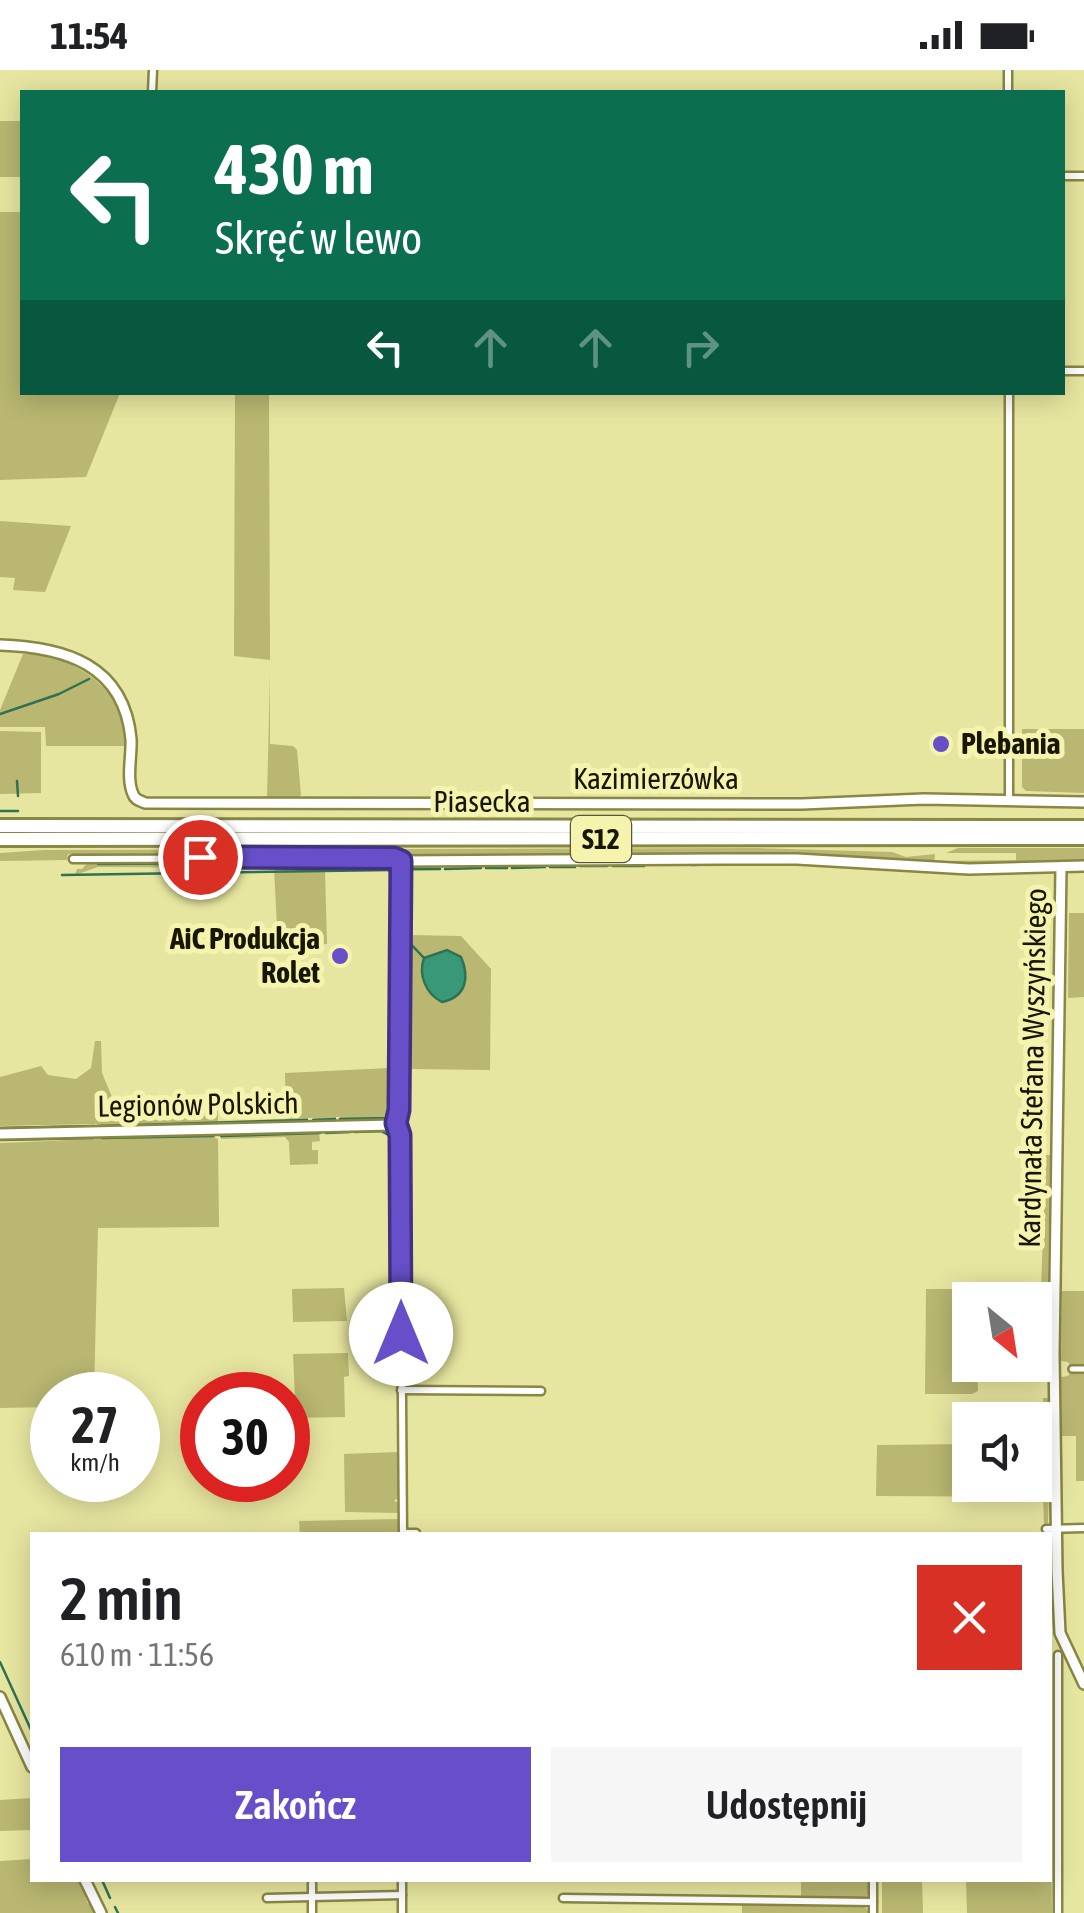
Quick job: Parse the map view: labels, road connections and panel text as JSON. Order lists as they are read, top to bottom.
{
  "streets": {
    "highway": ["Piasecka", "S12"],
    "street": ["Kazimierzówka", "Kardynała Stefana Wyszyńskiego", "Legionów Polskich"]
  },
  "places": ["Plebania", "AiC Produkcja Rolet"],
  "north": "bottom right",
  "page": {
    "status": "11:54",
    "turn": ["430 m", "Skręć w lewo"],
    "speed": "27 km/h",
    "limit": "30",
    "heading": ["2 min", "610 m · 11:56"],
    "buttons": ["Zakończ", "Udostępnij"]
  }
}
